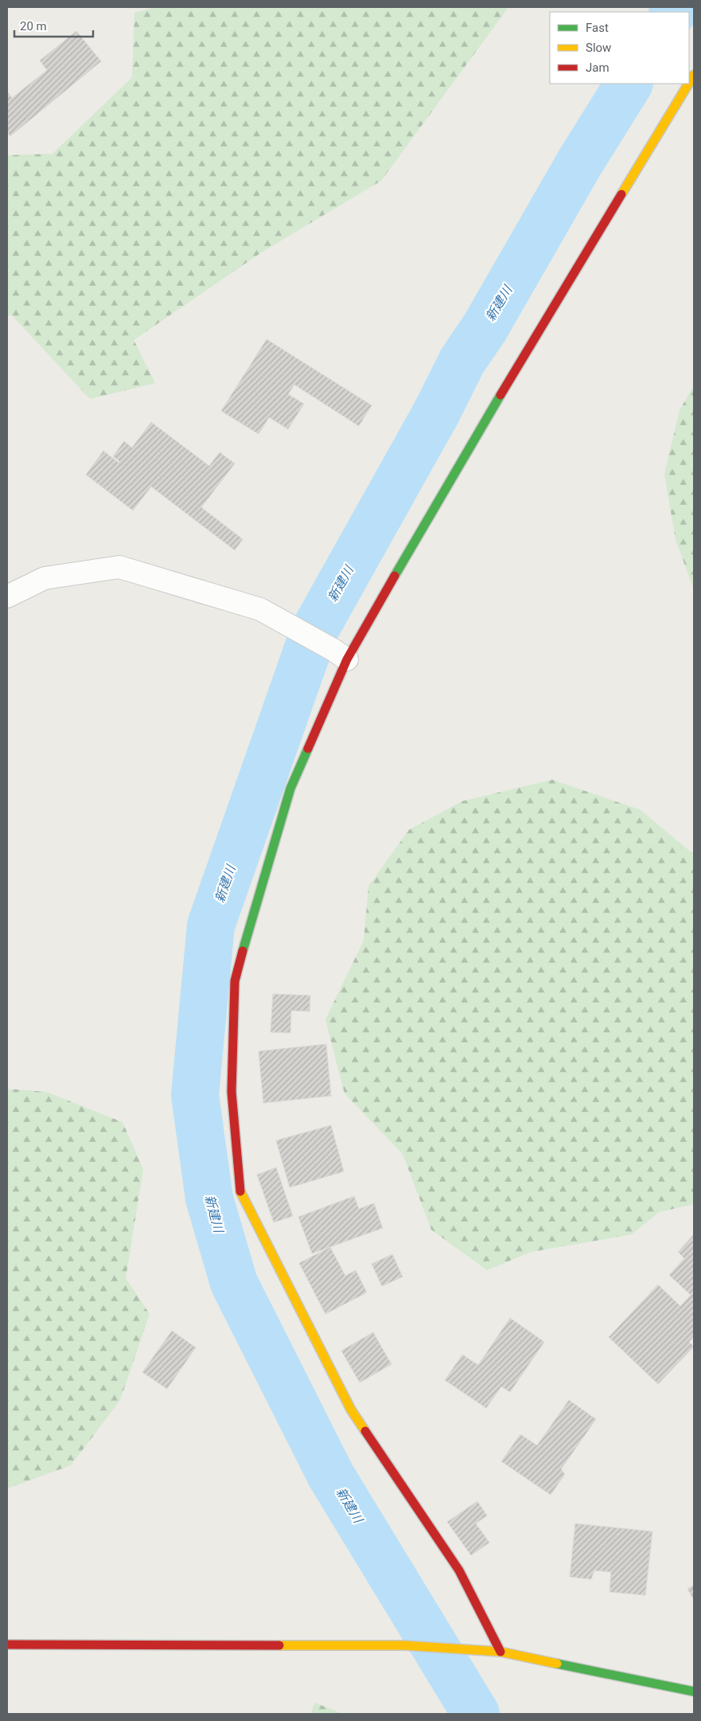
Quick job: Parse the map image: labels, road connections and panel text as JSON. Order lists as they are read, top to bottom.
{
  "water": ["新建川"],
  "legend": ["Fast", "Slow", "Jam"],
  "scale_bar": "20 m"
}
